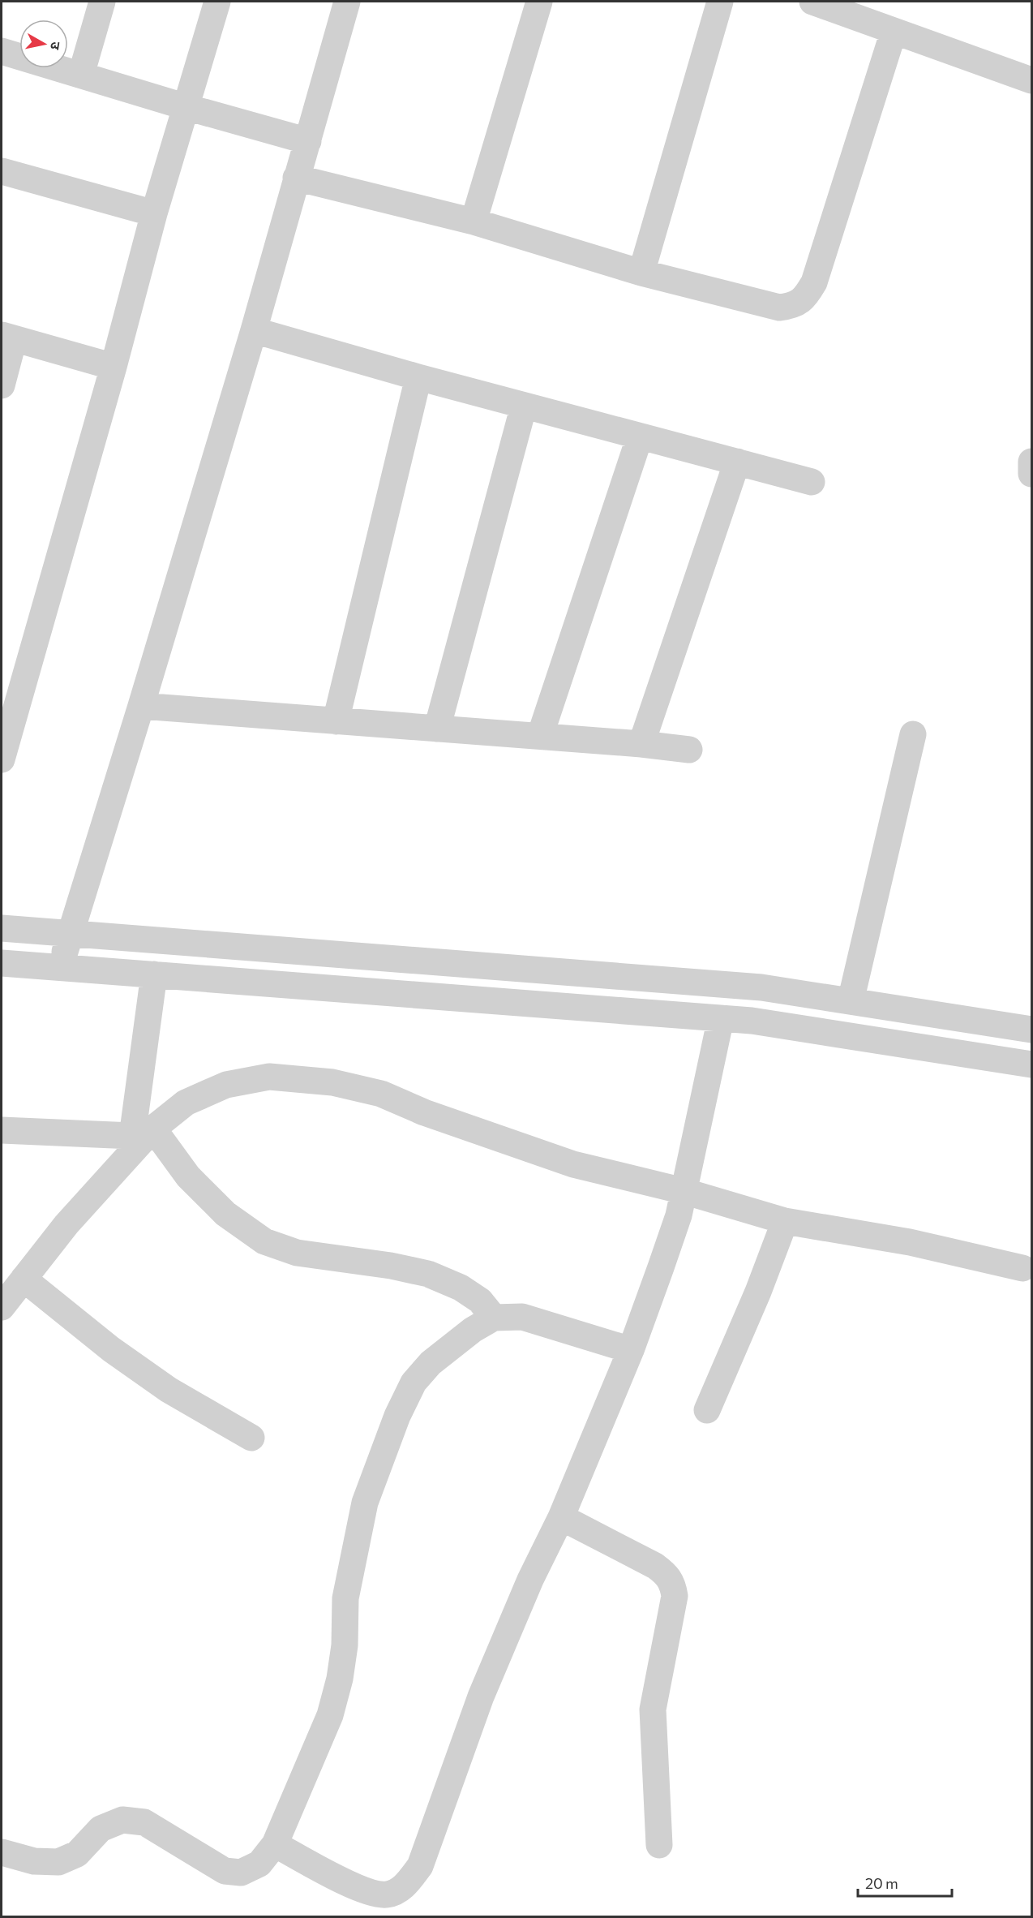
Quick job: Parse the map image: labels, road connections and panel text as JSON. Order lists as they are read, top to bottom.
{
  "scale_bar": "20 m",
  "north": "right"
}
